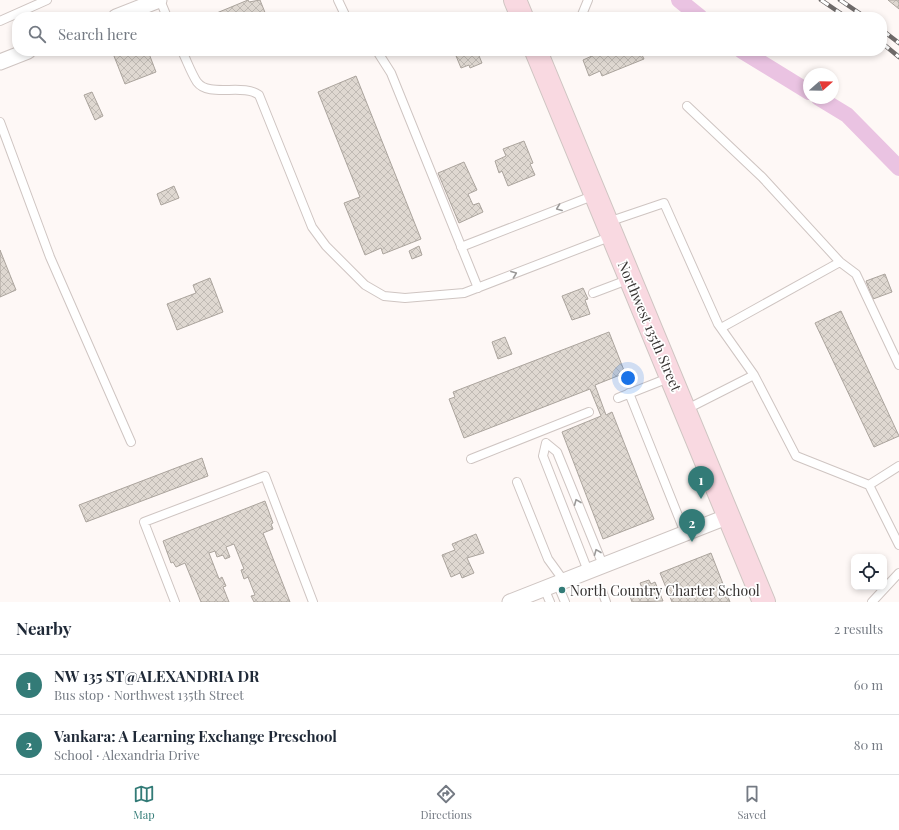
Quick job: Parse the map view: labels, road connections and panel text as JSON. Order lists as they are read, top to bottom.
{
  "streets": {
    "main road": ["Northwest 135th Street"]
  },
  "places": ["North Country Charter School"],
  "north": "right",
  "page": {
    "search": "Search here",
    "pins": ["1", "2"],
    "heading": ["Nearby", "2 results"],
    "list": [
      {
        "mark": "1",
        "name": "NW 135 ST@ALEXANDRIA DR",
        "note": "Bus stop · Northwest 135th Street",
        "value": "60 m"
      },
      {
        "mark": "2",
        "name": "Vankara: A Learning Exchange Preschool",
        "note": "School · Alexandria Drive",
        "value": "80 m"
      }
    ],
    "nav": ["Map", "Directions", "Saved"]
  }
}
